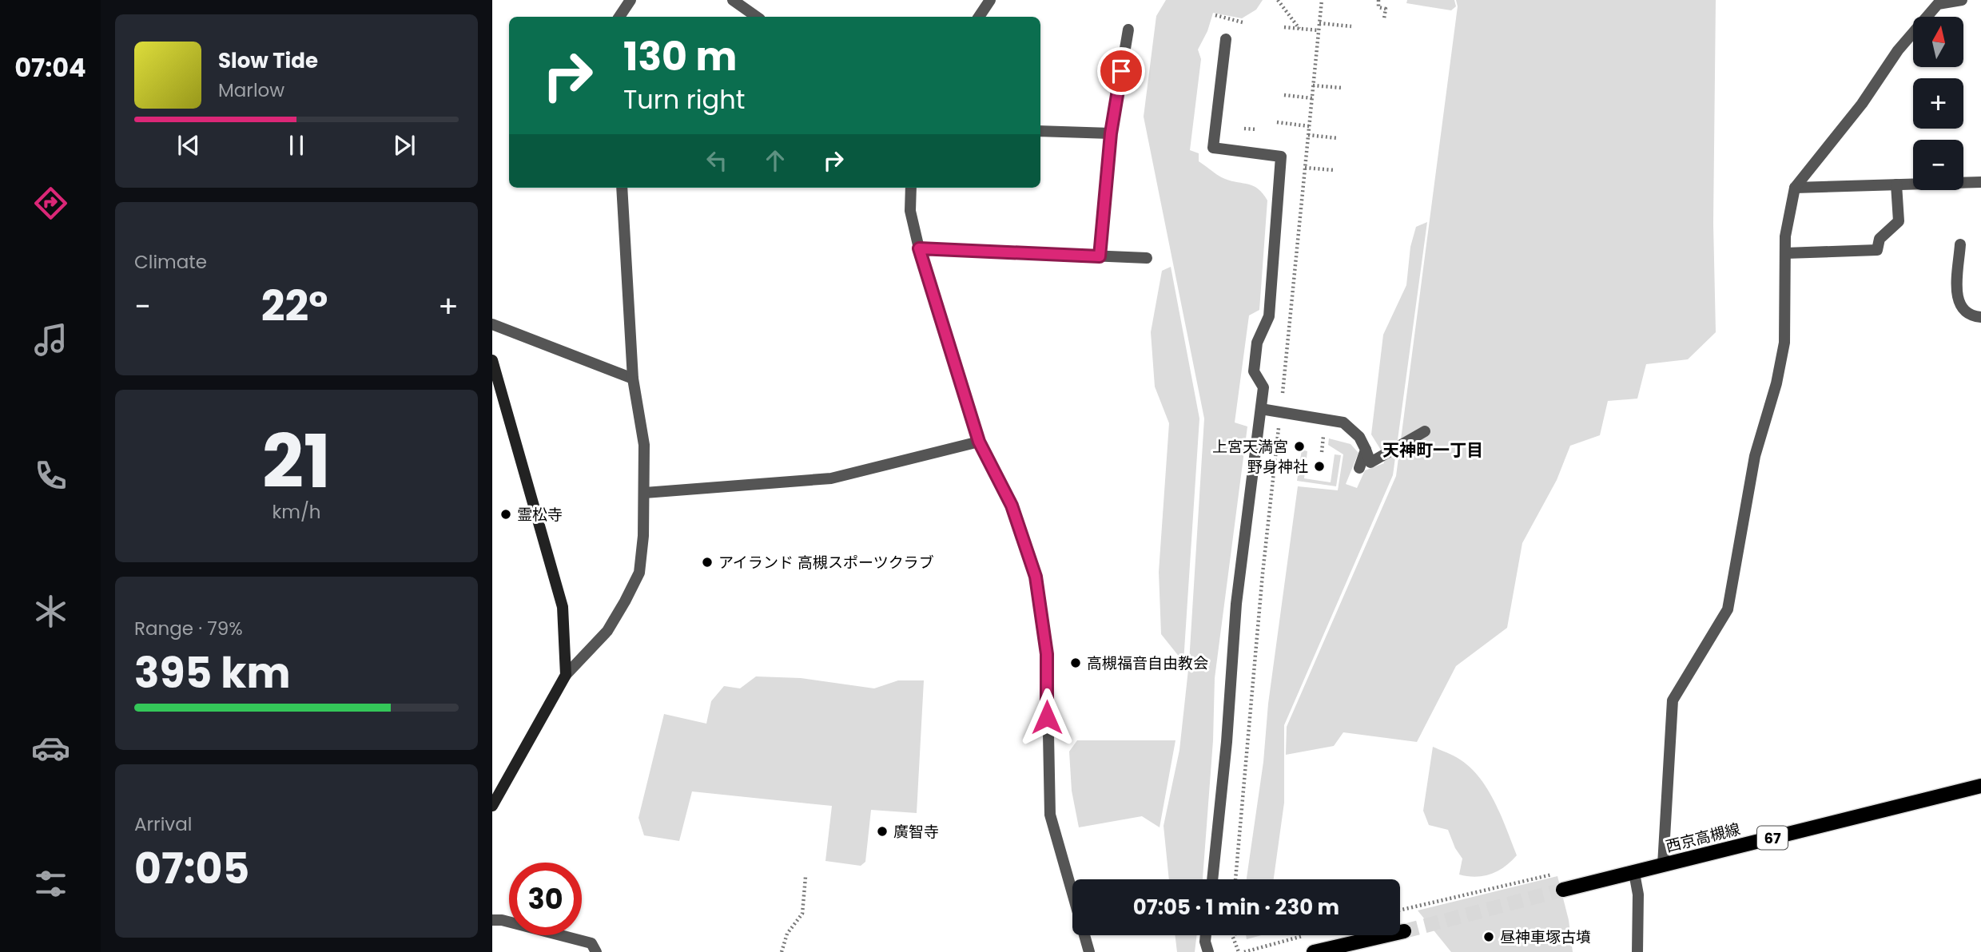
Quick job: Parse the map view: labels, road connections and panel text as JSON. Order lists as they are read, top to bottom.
{
  "streets": {
    "main road": ["西京高槻線", "67"]
  },
  "districts": ["天神町一丁目"],
  "places": [
    "上宮天満宮",
    "野身神社",
    "霊松寺",
    "アイランド 高槻スポーツクラブ",
    "高槻福音自由教会",
    "廣智寺",
    "昼神車塚古墳"
  ],
  "north": "top",
  "page": {
    "tabs": "07:04",
    "map_buttons": ["+", "−"],
    "turn": ["130 m", "Turn right"],
    "song": ["Slow Tide", "Marlow"],
    "tile": [
      "Climate",
      ["21", "km/h"],
      ["Range · 79%", "395 km"],
      ["Arrival", "07:05"]
    ],
    "heat": ["−", "22°", "+"],
    "limit": "30",
    "trip": "07:05 · 1 min · 230 m"
  }
}
